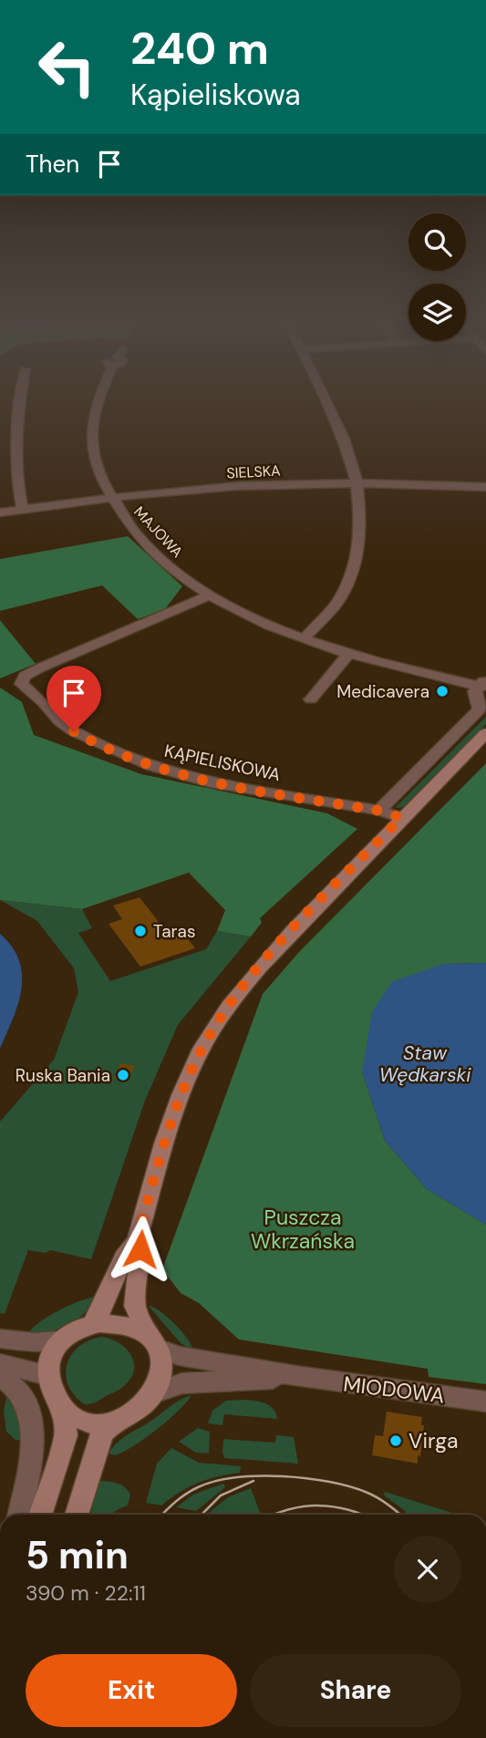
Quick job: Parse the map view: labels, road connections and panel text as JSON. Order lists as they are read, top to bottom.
{
  "streets": {
    "street": [
      "SIELSKA",
      "MAJOWA",
      "KĄPIELISKOWA",
      "MIODOWA"
    ]
  },
  "crossings": [
    ["SIELSKA", "MAJOWA"],
    ["MAJOWA", "KĄPIELISKOWA"]
  ],
  "water": ["Staw Wędkarski"],
  "parks": ["Puszcza Wkrzańska"],
  "places": [
    "Medicavera",
    "Taras",
    "Ruska Bania",
    "Virga"
  ],
  "page": {
    "turn": ["240 m", "Kąpieliskowa"],
    "then": "Then",
    "heading": ["5 min", "390 m · 22:11"],
    "buttons": ["Exit", "Share"]
  }
}
